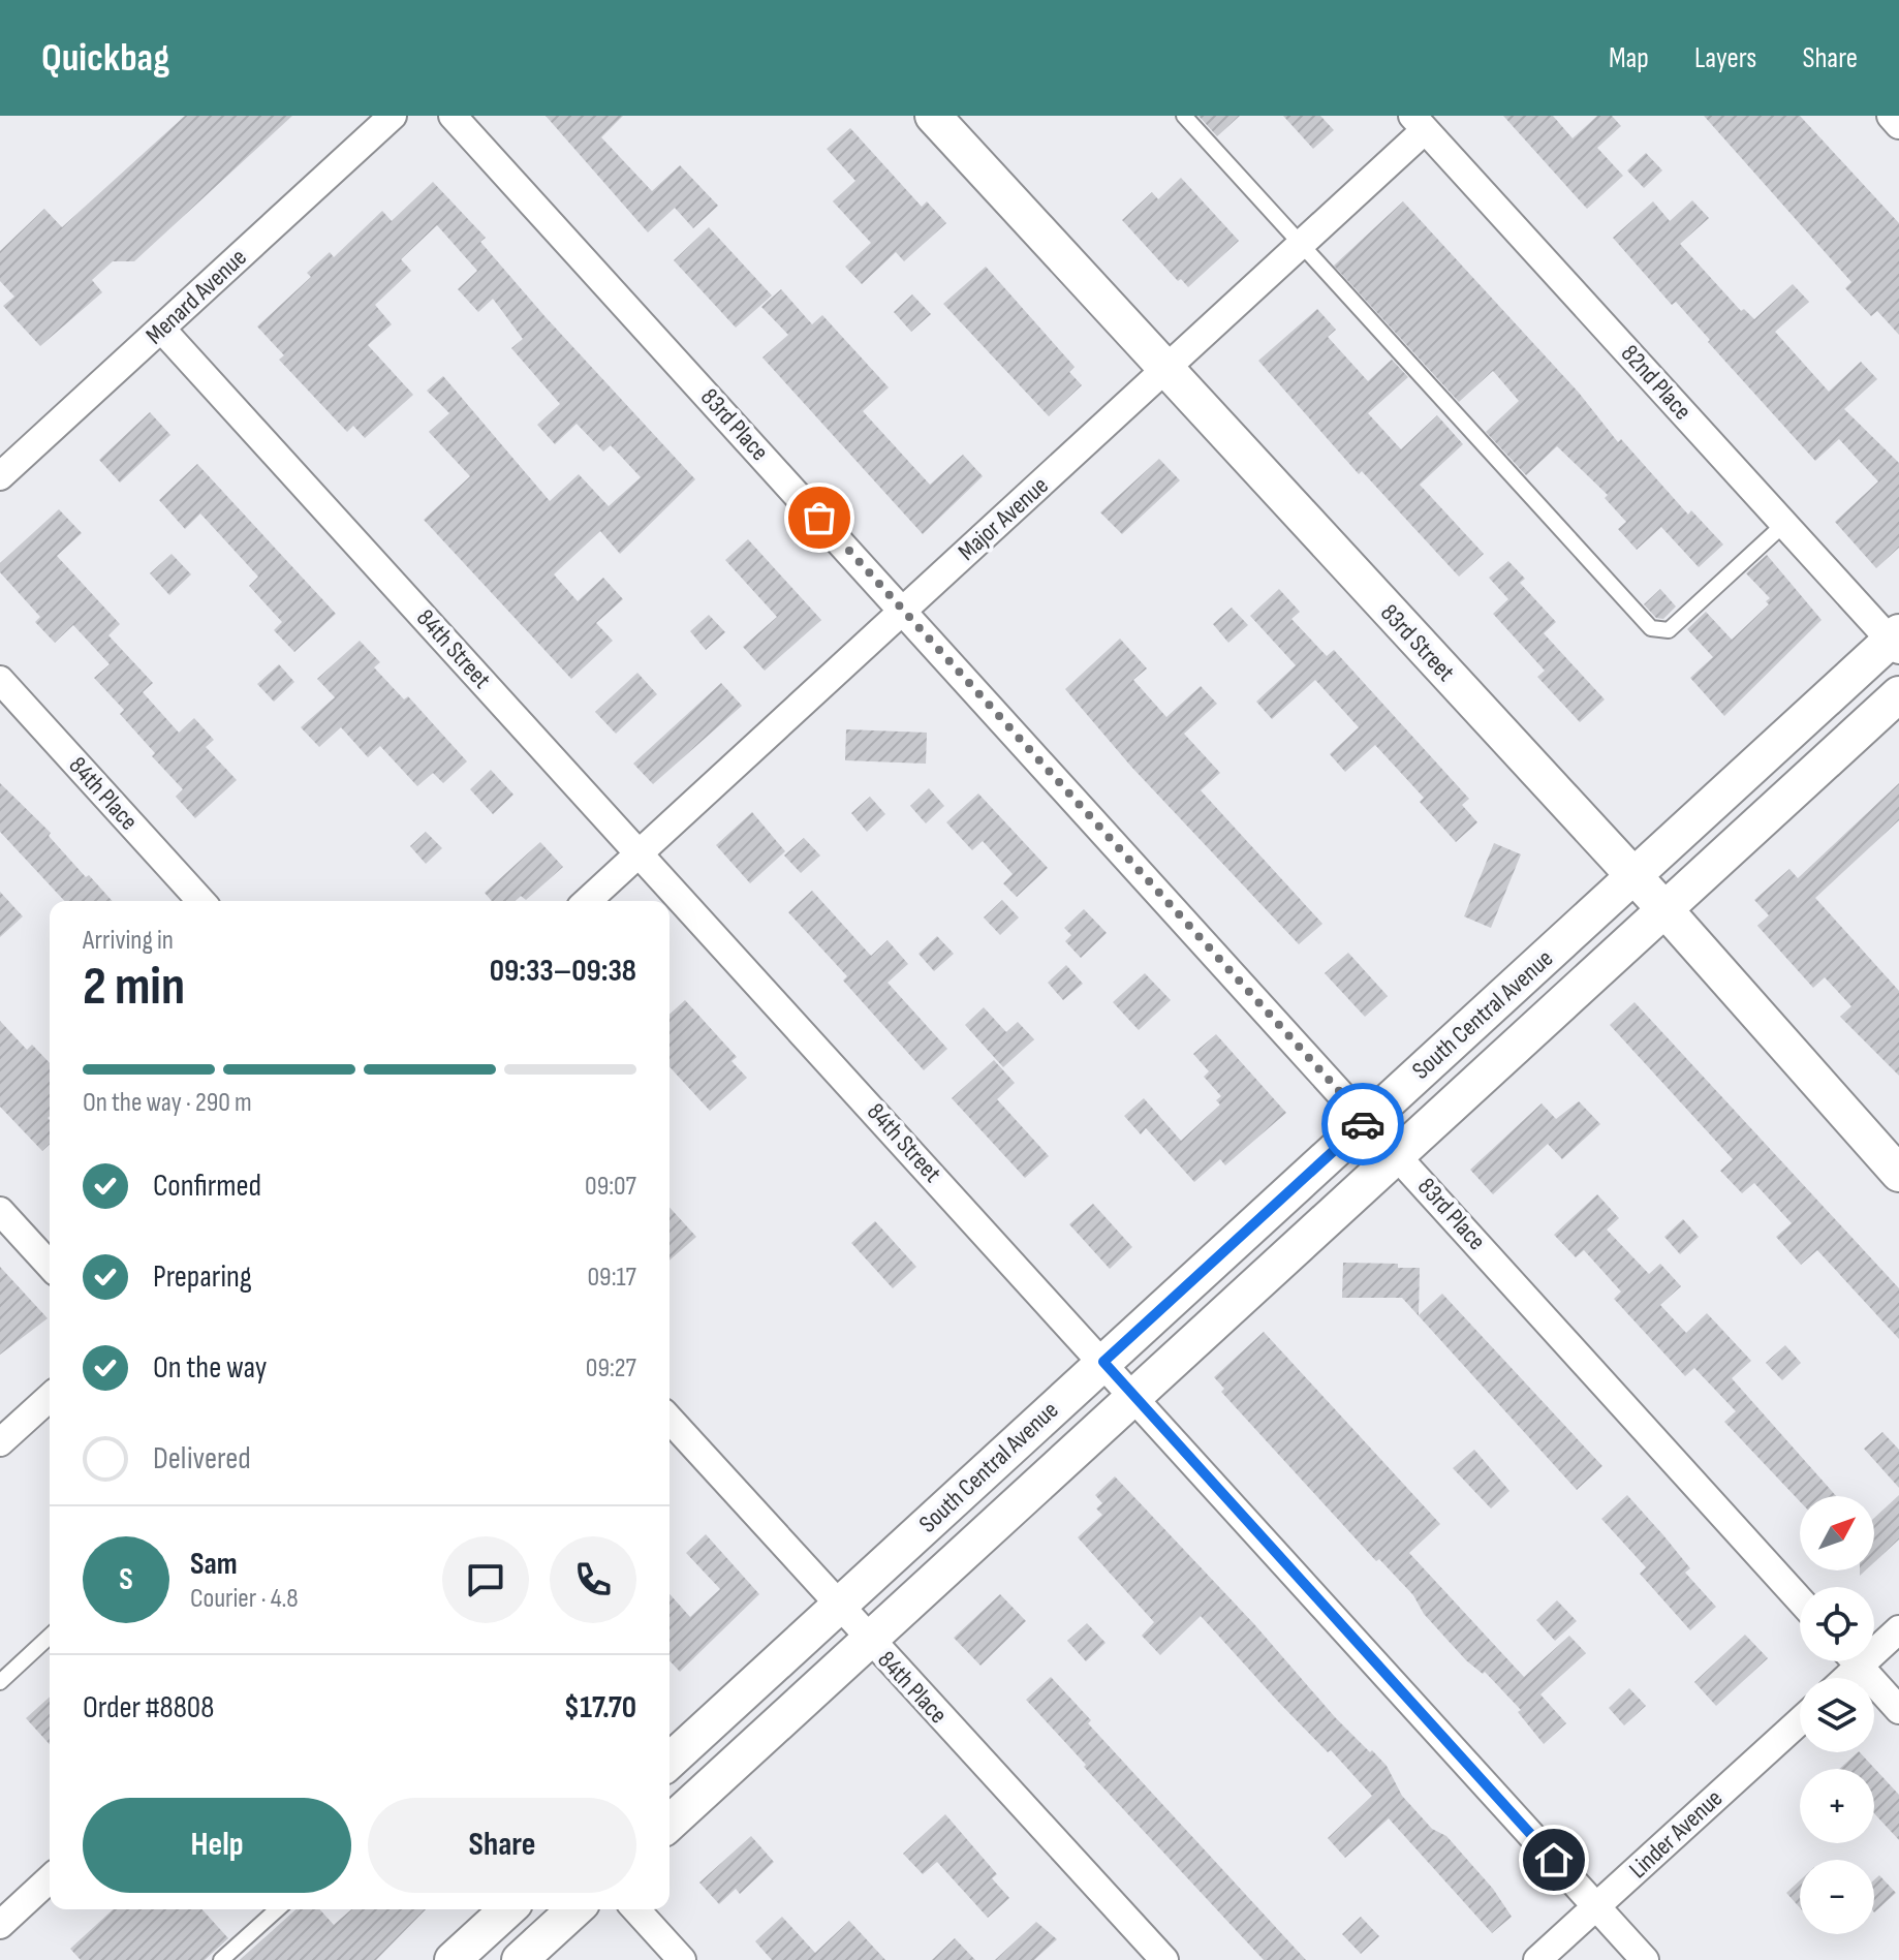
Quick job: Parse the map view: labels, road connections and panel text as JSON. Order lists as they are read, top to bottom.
{
  "streets": {
    "street": [
      "Menard Avenue",
      "82nd Place",
      "83rd Place",
      "Major Avenue",
      "83rd Street",
      "84th Street",
      "84th Place",
      "South Central Avenue",
      "Linder Avenue"
    ]
  },
  "crossings": [
    ["Menard Avenue", "84th Street"],
    ["82nd Place", "Major Avenue"],
    ["82nd Place", "South Central Avenue"],
    ["83rd Place", "Major Avenue"],
    ["83rd Place", "South Central Avenue"],
    ["Major Avenue", "83rd Street"],
    ["Major Avenue", "84th Street"],
    ["83rd Street", "South Central Avenue"],
    ["84th Street", "South Central Avenue"],
    ["84th Street", "Linder Avenue"],
    ["84th Place", "South Central Avenue"]
  ],
  "north": "top right",
  "page": {
    "header": "Quickbag",
    "nav": ["Map", "Layers", "Share"],
    "heading": ["2 min", "Arriving in", "09:33–09:38"],
    "panel": [
      "Sam",
      "Courier · 4.8",
      "Order #8808",
      "$17.70"
    ],
    "bar": "On the way · 290 m",
    "list": [
      ["Confirmed", "09:07"],
      ["Preparing", "09:17"],
      ["On the way", "09:27"],
      "Delivered"
    ],
    "map_buttons": ["+", "−"],
    "round": "S",
    "buttons": ["Help", "Share"]
  }
}
